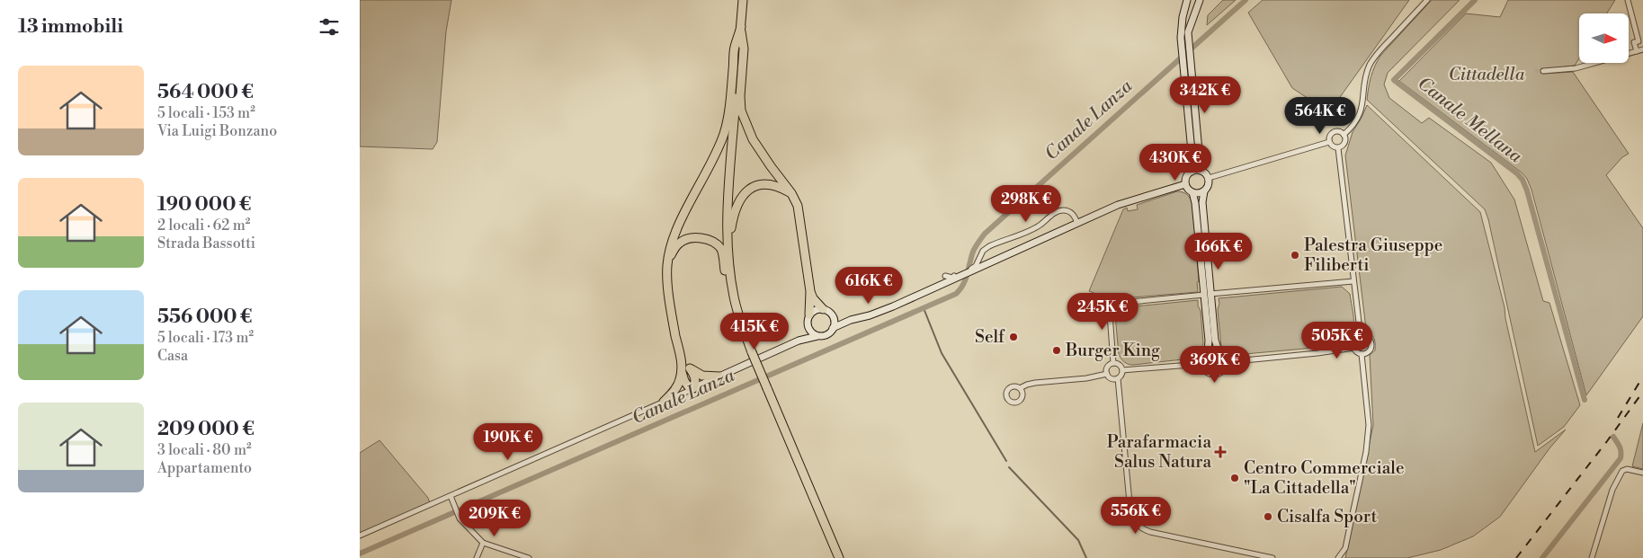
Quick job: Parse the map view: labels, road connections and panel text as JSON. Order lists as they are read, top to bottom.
{
  "water": ["Canale Lanza", "Canale Mellana"],
  "parks": ["Cittadella"],
  "places": {
    "other": [
      "Palestra Giuseppe Filiberti",
      "Self",
      "Burger King",
      "Centro Commerciale \"La Cittadella\"",
      "Cisalfa Sport"
    ],
    "health": ["Parafarmacia Salus Natura"]
  },
  "north": "right",
  "page": {
    "heading": "13 immobili",
    "list": [
      {
        "name": "564 000 €",
        "note": "5 locali · 153 m² · Via Luigi Bonzano"
      },
      {
        "name": "190 000 €",
        "note": "2 locali · 62 m² · Strada Bassotti"
      },
      {
        "name": "556 000 €",
        "note": "5 locali · 173 m² · Casa"
      },
      {
        "name": "209 000 €",
        "note": "3 locali · 80 m² · Appartamento"
      }
    ],
    "price": [
      "342K €",
      "564K €",
      "430K €",
      "298K €",
      "166K €",
      "616K €",
      "245K €",
      "415K €",
      "505K €",
      "369K €",
      "190K €",
      "556K €",
      "209K €"
    ]
  }
}
